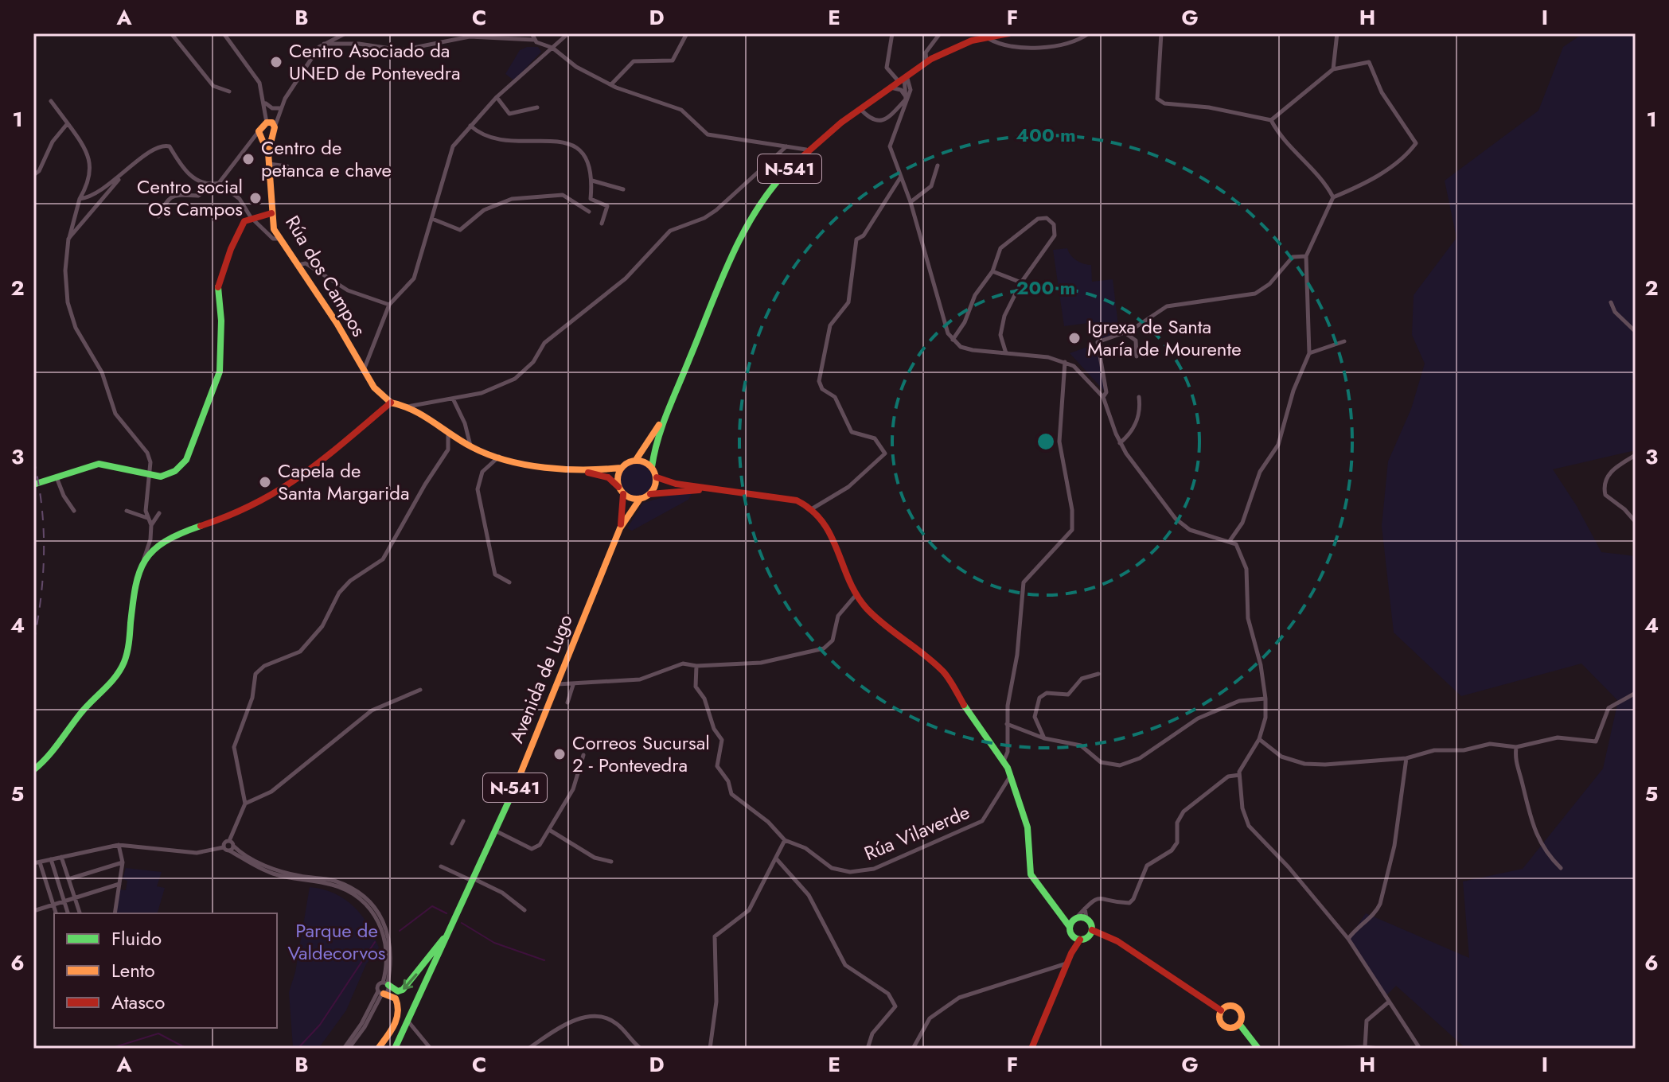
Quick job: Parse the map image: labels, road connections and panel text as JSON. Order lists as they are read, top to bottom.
{
  "streets": {
    "main road": ["N-541", "Rúa dos Campos", "Avenida de Lugo"],
    "street": ["Rúa Vilaverde"]
  },
  "crossings": [
    ["N-541", "Avenida de Lugo"]
  ],
  "parks": ["Parque de Valdecorvos"],
  "places": [
    "Centro Asociado da UNED de Pontevedra",
    "Centro de petanca e chave",
    "Centro social Os Campos",
    "Igrexa de Santa María de Mourente",
    "Capela de Santa Margarida",
    "Correos Sucursal 2 - Pontevedra"
  ],
  "legend": ["Fluido", "Lento", "Atasco"],
  "grid": {
    "columns": [
      "A",
      "B",
      "C",
      "D",
      "E",
      "F",
      "G",
      "H",
      "I"
    ],
    "rows": [
      "1",
      "2",
      "3",
      "4",
      "5",
      "6"
    ]
  },
  "rings": ["400 m", "200 m"]
}
